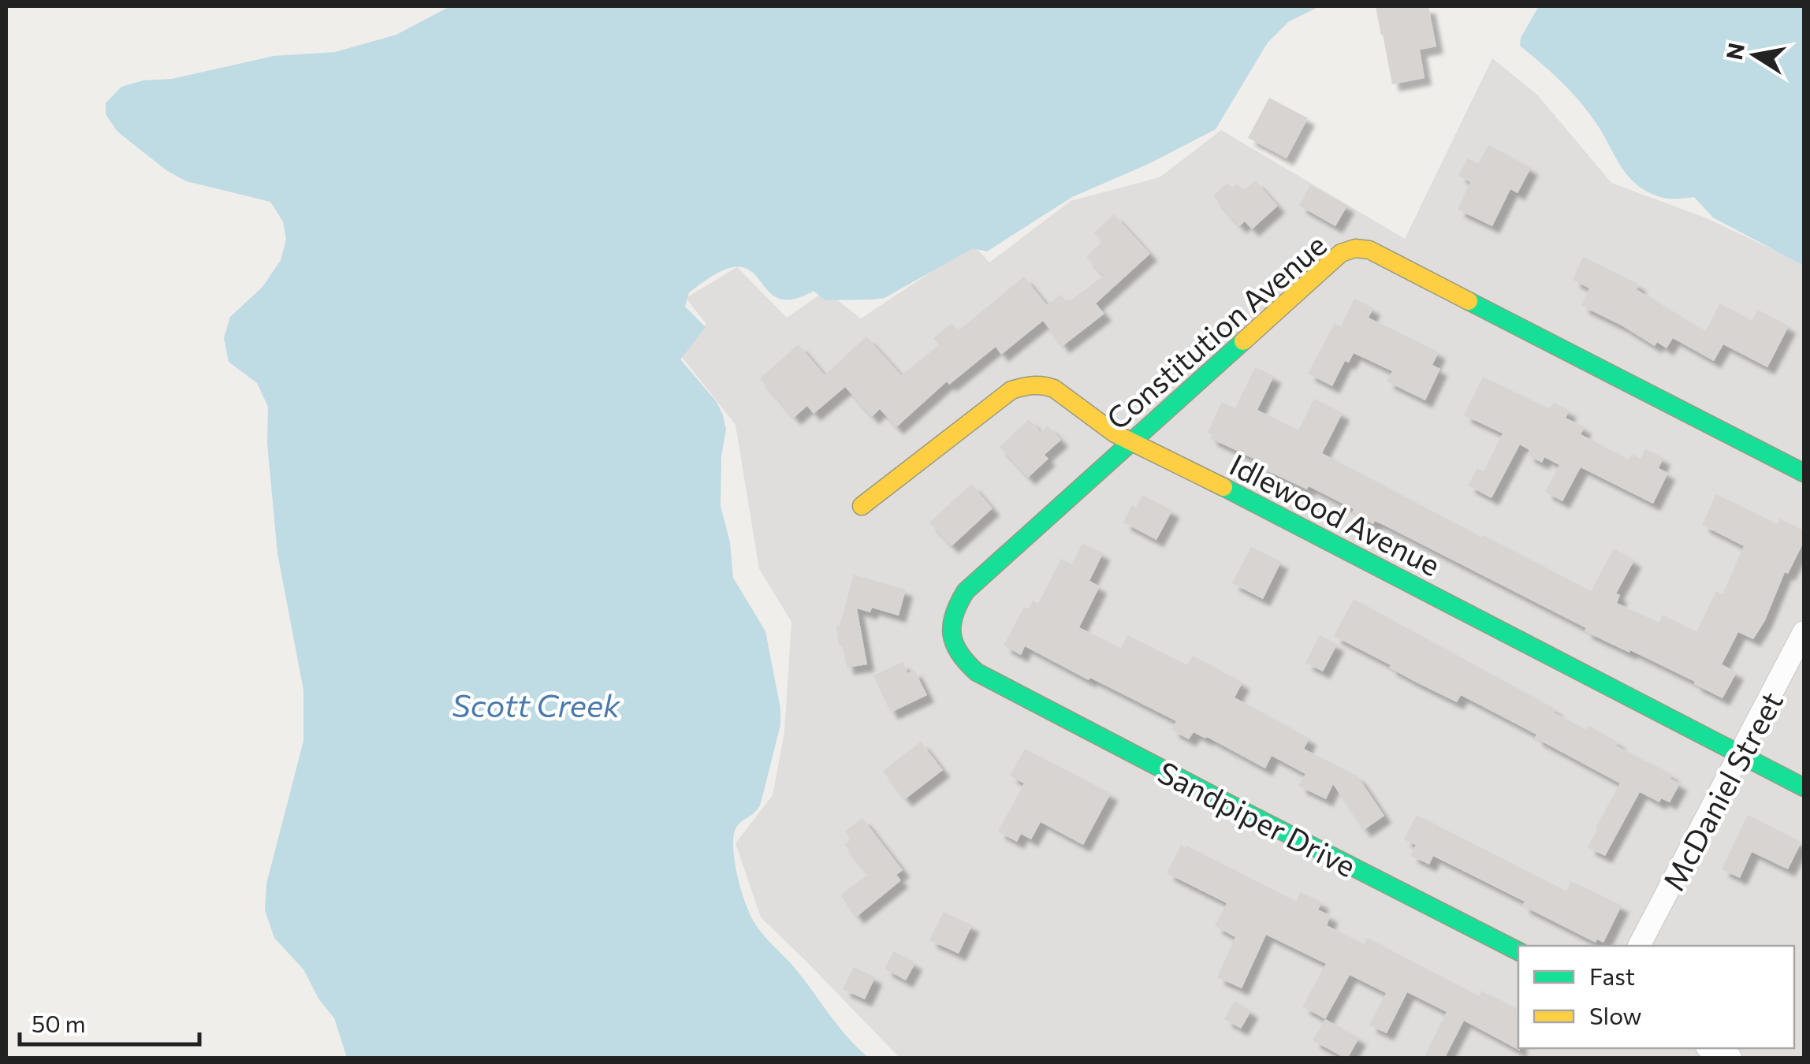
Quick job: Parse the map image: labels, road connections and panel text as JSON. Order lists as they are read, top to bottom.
{
  "streets": {
    "street": [
      "Constitution Avenue",
      "Idlewood Avenue",
      "McDaniel Street",
      "Sandpiper Drive"
    ]
  },
  "crossings": [
    ["Constitution Avenue", "Idlewood Avenue"],
    ["Constitution Avenue", "Sandpiper Drive"],
    ["Idlewood Avenue", "McDaniel Street"]
  ],
  "water": ["Scott Creek"],
  "legend": ["Fast", "Slow"],
  "scale_bar": "50 m",
  "north": "left"
}
